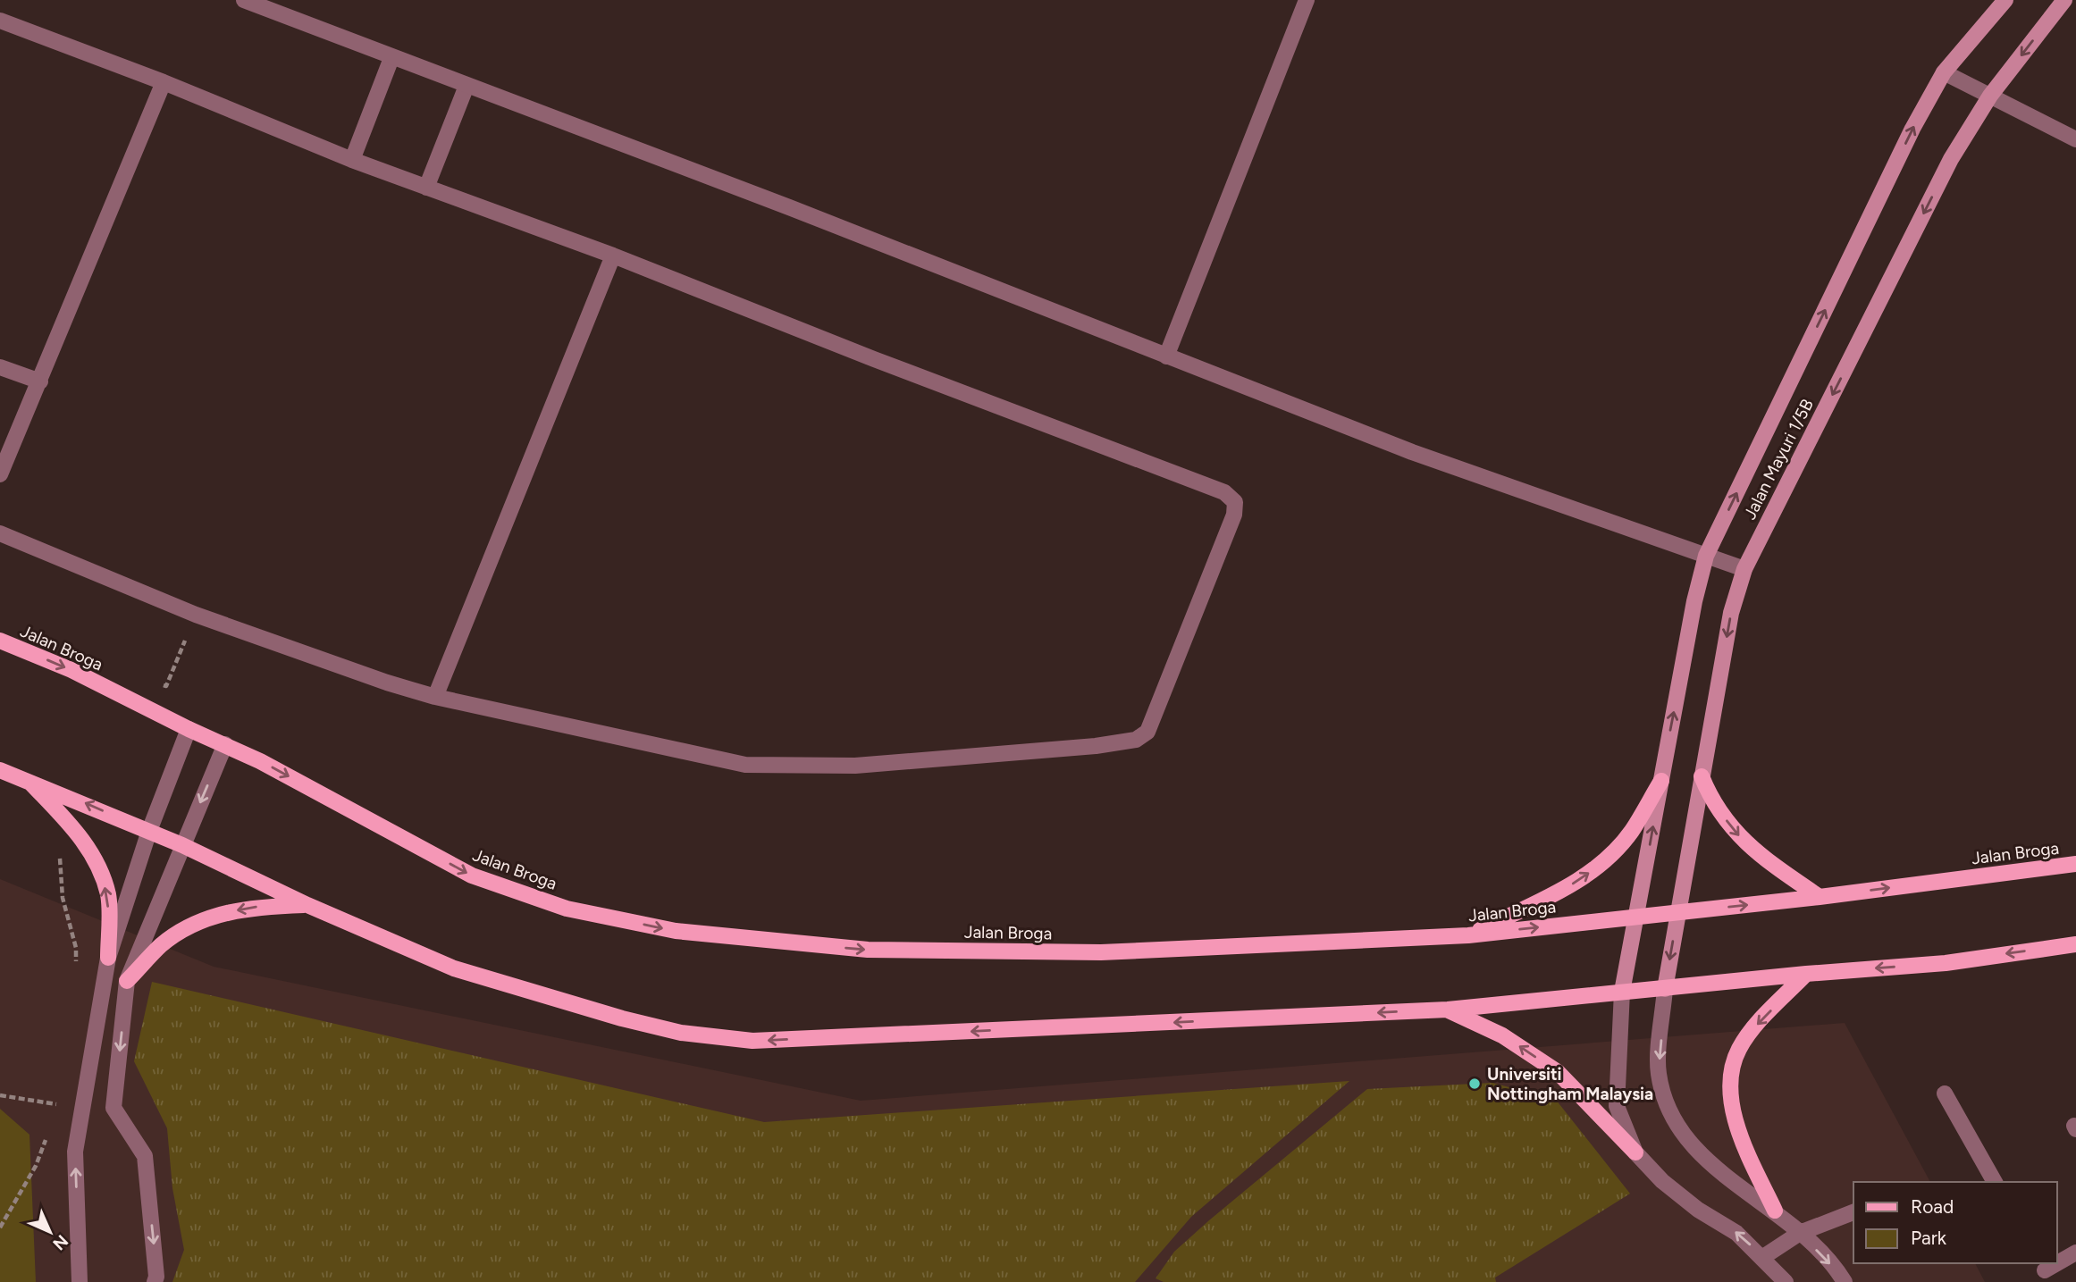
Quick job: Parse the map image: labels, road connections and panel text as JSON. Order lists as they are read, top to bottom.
{
  "streets": {
    "main road": ["Jalan Broga"],
    "street": ["Jalan Mayuri 1/5B"]
  },
  "crossings": [
    ["Jalan Mayuri 1/5B", "Jalan Broga"]
  ],
  "places": ["Universiti Nottingham Malaysia"],
  "legend": ["Road", "Park"],
  "north": "bottom right"
}
